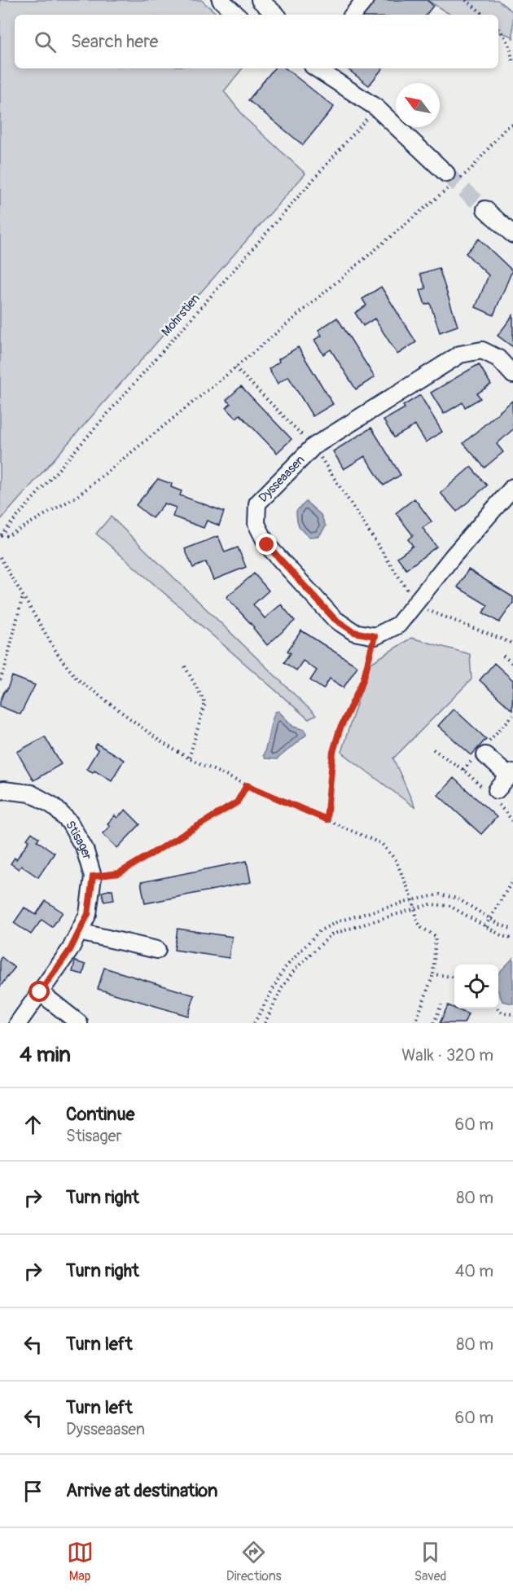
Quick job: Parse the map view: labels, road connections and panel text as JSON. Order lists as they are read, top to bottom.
{
  "streets": {
    "street": ["Dysseaasen", "Stisager"],
    "path": ["Mohrstien"]
  },
  "north": "top left",
  "page": {
    "search": "Search here",
    "heading": ["4 min", "Walk · 320 m"],
    "list": [
      ["Continue", "Stisager", "60 m"],
      ["Turn right", "80 m"],
      ["Turn right", "40 m"],
      ["Turn left", "80 m"],
      ["Turn left", "Dysseaasen", "60 m"],
      "Arrive at destination"
    ],
    "nav": ["Map", "Directions", "Saved"]
  }
}
